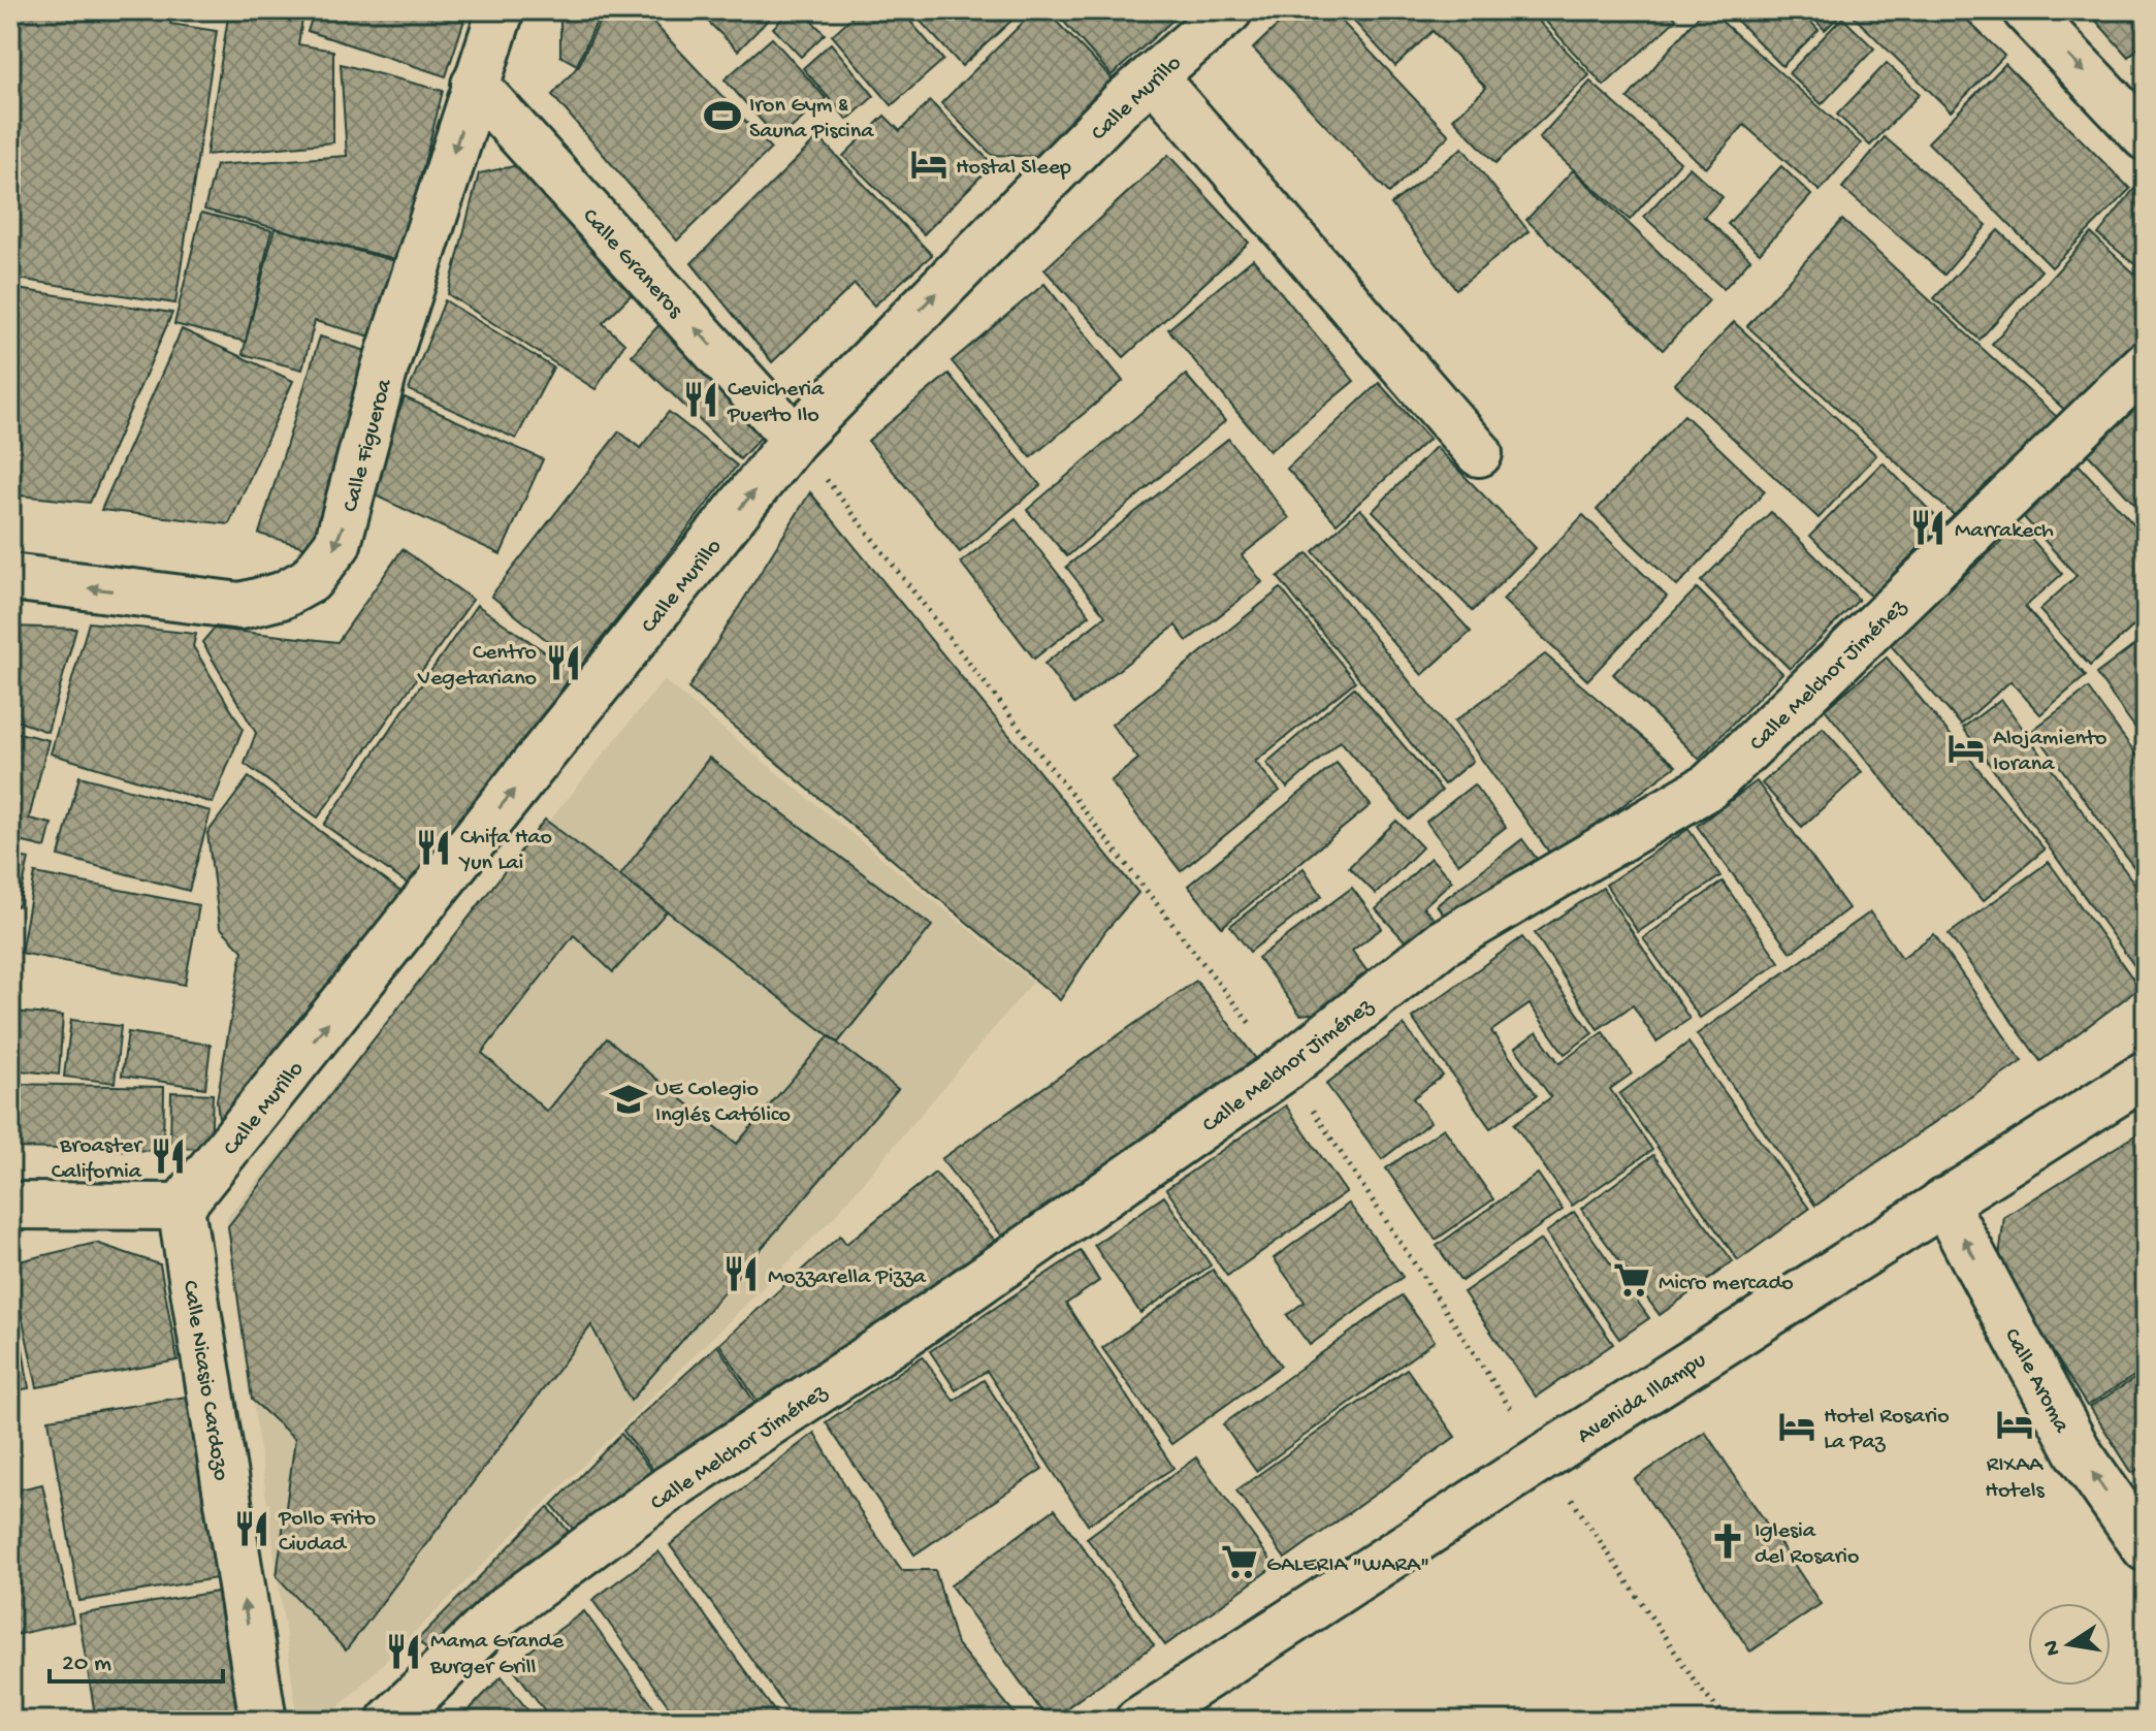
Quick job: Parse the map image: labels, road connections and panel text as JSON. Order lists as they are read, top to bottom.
{
  "streets": {
    "street": [
      "Calle Murillo",
      "Calle Graneros",
      "Calle Figueroa",
      "Calle Melchor Jiménez",
      "Calle Aroma",
      "Calle Nicasio Cardozo",
      "Avenida Illampu"
    ]
  },
  "crossings": [
    ["Calle Murillo", "Calle Graneros"],
    ["Calle Murillo", "Calle Nicasio Cardozo"],
    ["Calle Graneros", "Calle Figueroa"],
    ["Calle Aroma", "Avenida Illampu"]
  ],
  "one_way": [
    "Calle Murillo",
    "Calle Graneros",
    "Calle Figueroa",
    "Calle Aroma",
    "Calle Nicasio Cardozo"
  ],
  "places": {
    "sports": ["Iron Gym & Sauna Piscina"],
    "hotel": [
      "Hostal Sleep",
      "Alojamiento Iorana",
      "RIXAA Hotels",
      "Hotel Rosario La Paz"
    ],
    "restaurant": [
      "Cevicheria Puerto Ilo",
      "Marrakech",
      "Centro Vegetariano",
      "Chifa Hao Yun Lai",
      "Broaster California",
      "Mozzarella Pizza",
      "Pollo Frito Ciudad",
      "Mama Grande Burger Grill"
    ],
    "school or university": ["UE Colegio Inglés Católico"],
    "supermarket": ["Micro mercado", "GALERIA \"WARA\""],
    "church": ["Iglesia del Rosario"]
  },
  "scale_bar": "20 m",
  "north": "left"
}
